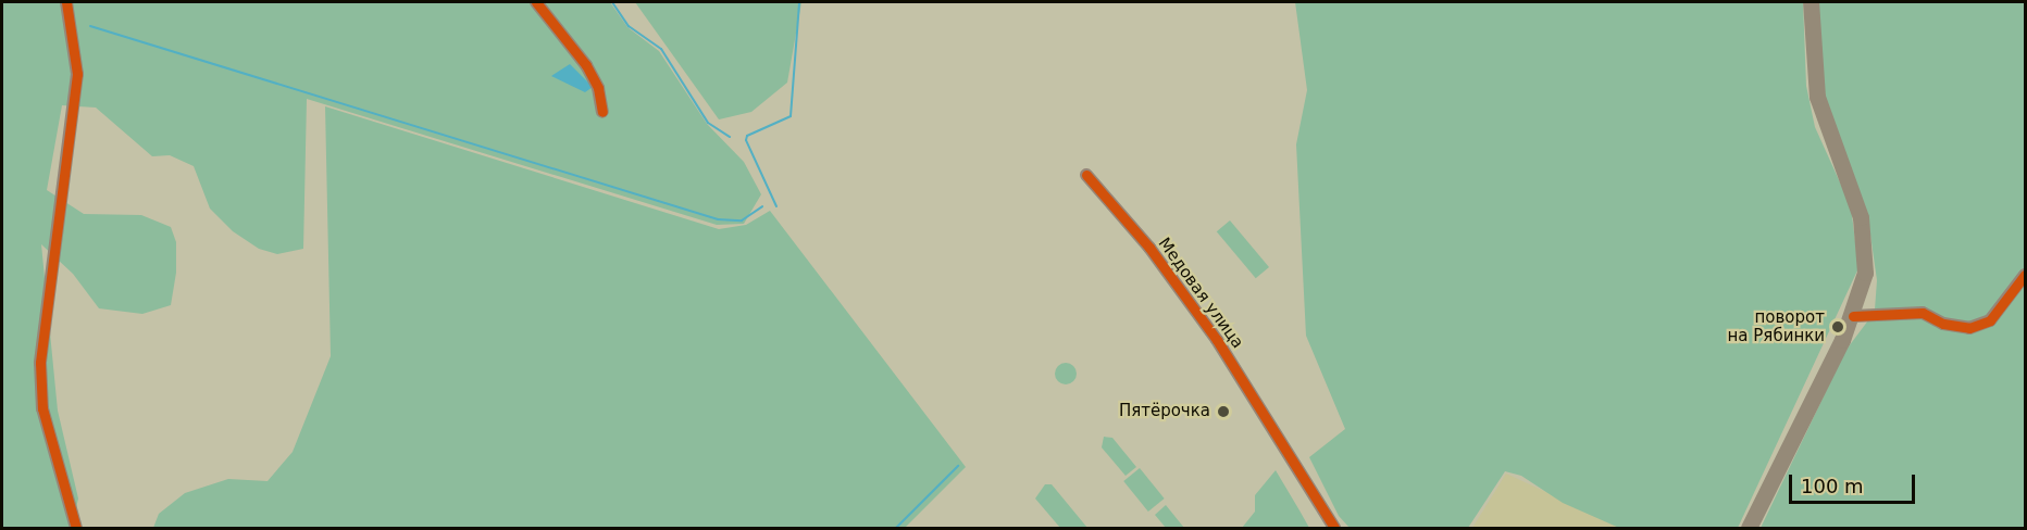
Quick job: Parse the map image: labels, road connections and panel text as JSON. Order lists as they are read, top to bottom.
{
  "streets": {
    "street": ["Медовая улица"]
  },
  "places": ["поворот на Рябинки", "Пятёрочка"],
  "scale_bar": "100 m"
}
